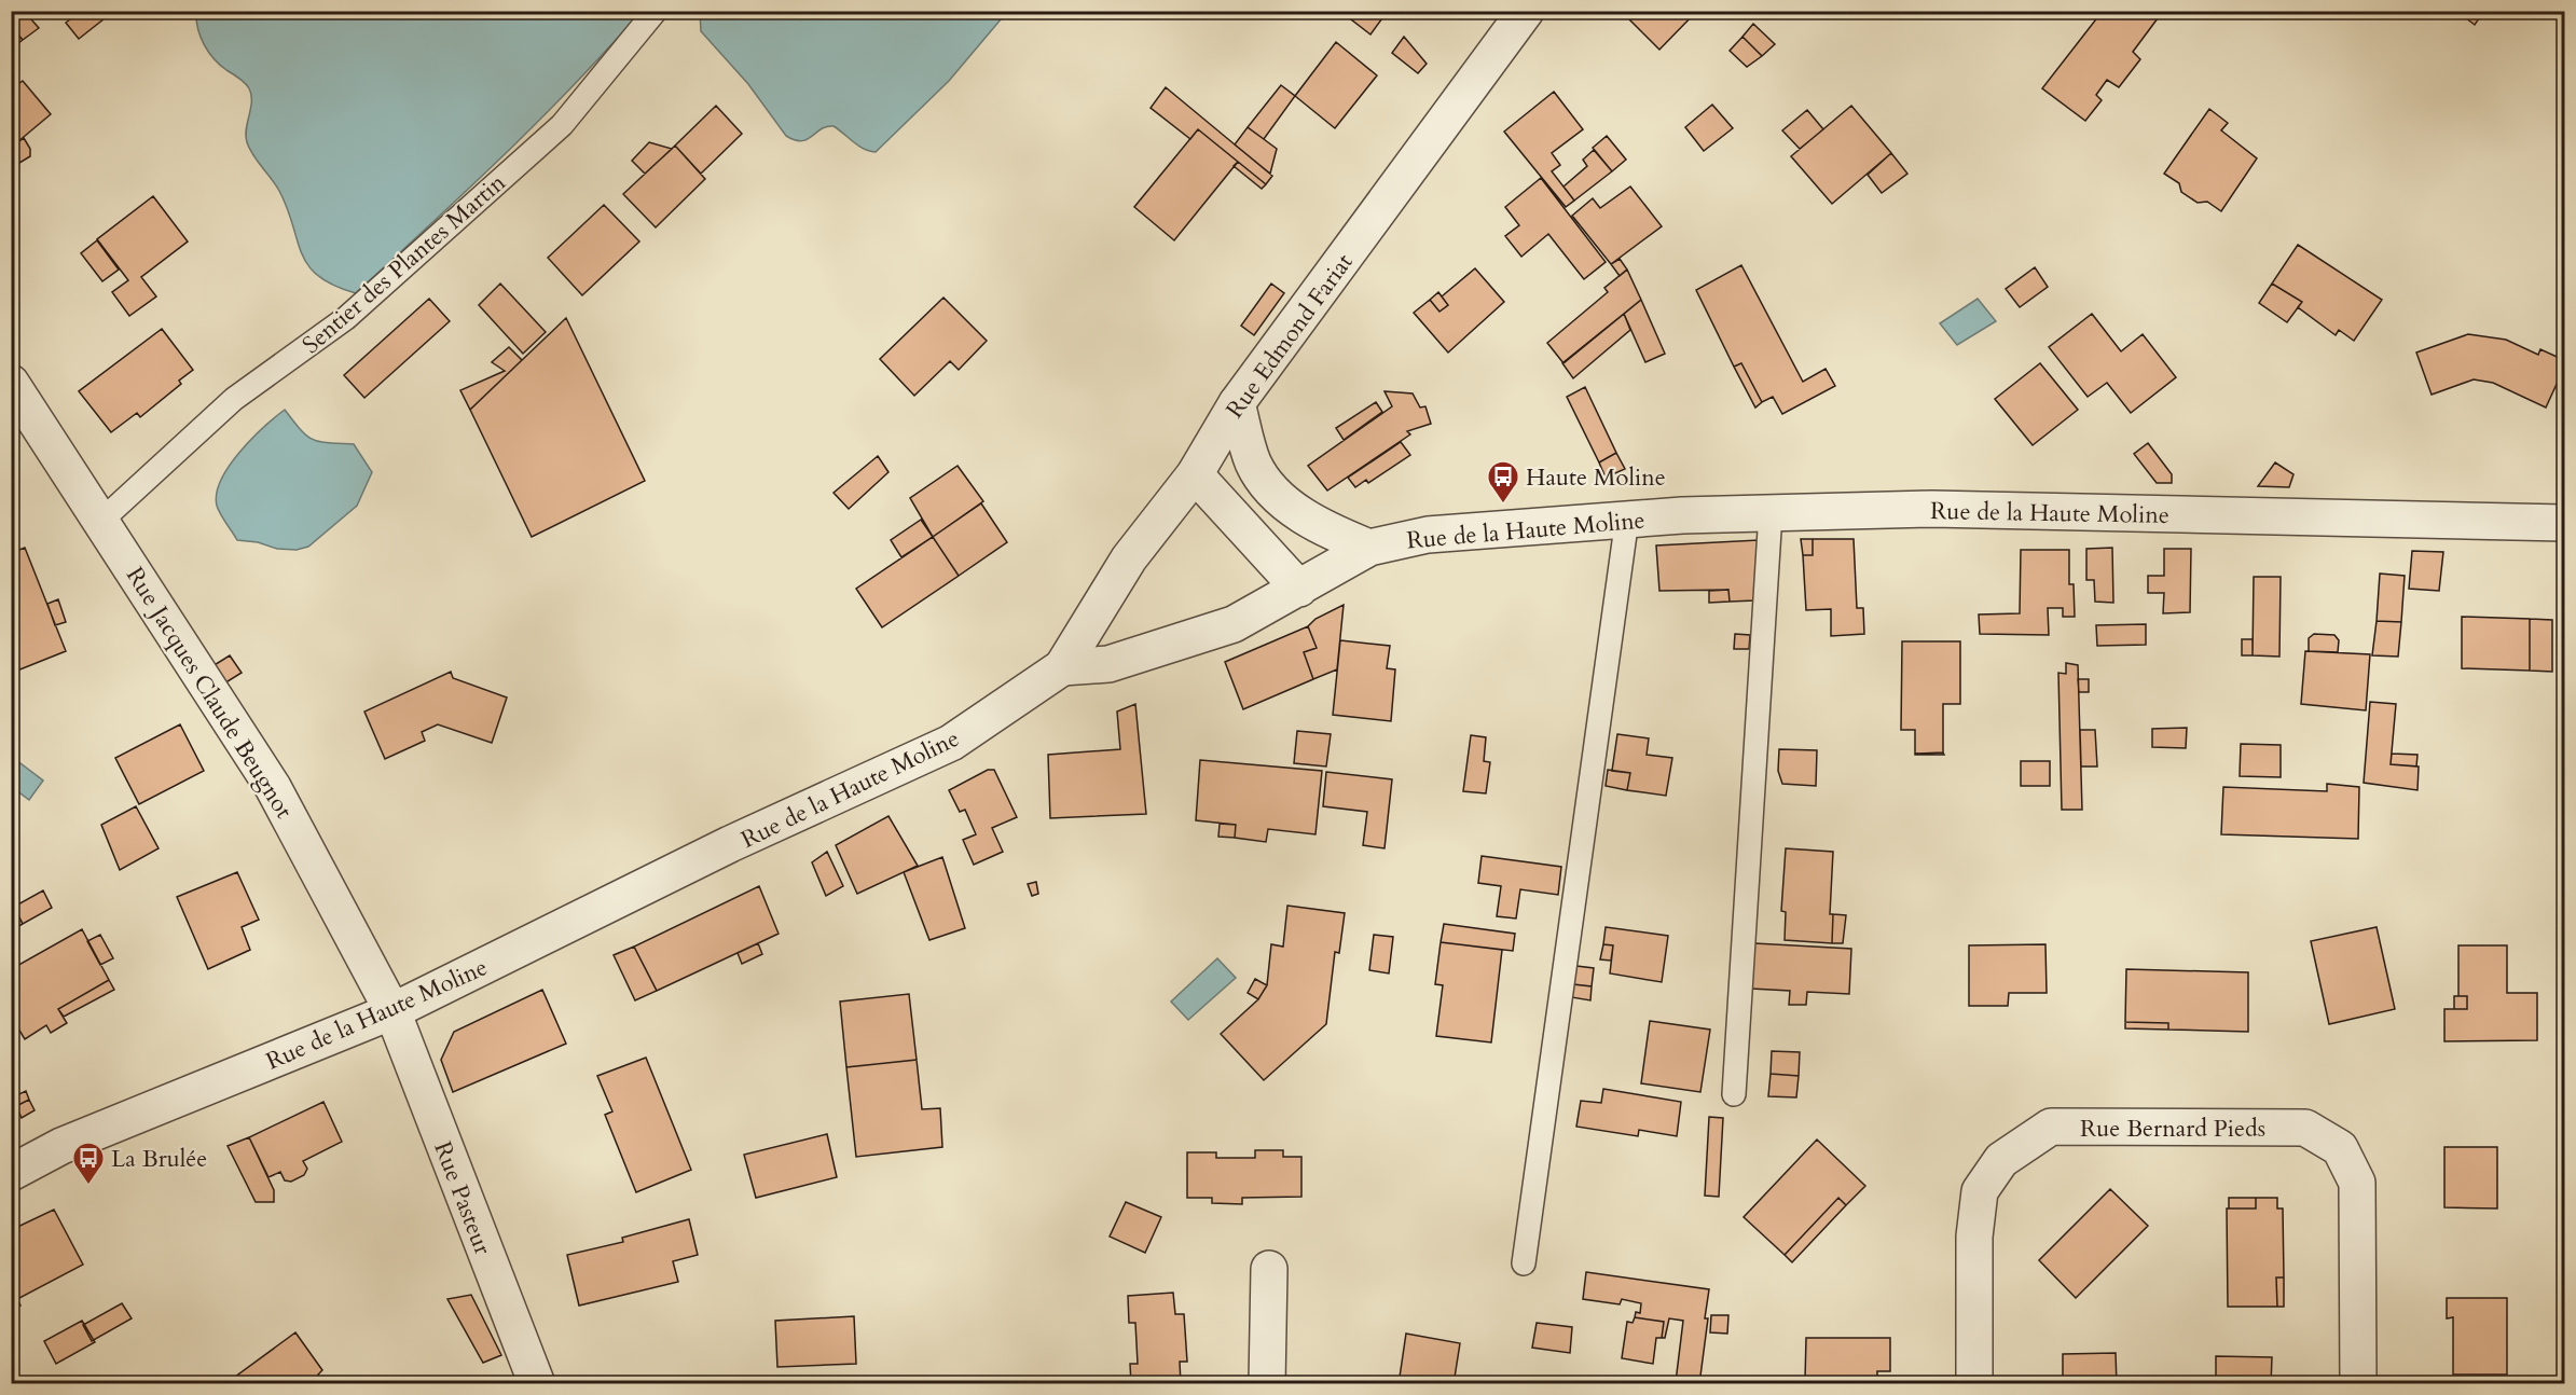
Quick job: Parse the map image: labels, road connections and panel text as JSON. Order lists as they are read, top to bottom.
{
  "streets": {
    "street": [
      "Rue Edmond Fariat",
      "Rue de la Haute Moline",
      "Rue Jacques Claude Beugnot",
      "Rue Bernard Pieds",
      "Rue Pasteur"
    ],
    "lane": ["Sentier des Plantes Martin"]
  },
  "crossings": [
    ["Sentier des Plantes Martin", "Rue Jacques Claude Beugnot"],
    ["Rue Edmond Fariat", "Rue de la Haute Moline"],
    ["Rue de la Haute Moline", "Rue Jacques Claude Beugnot"],
    ["Rue de la Haute Moline", "Rue Pasteur"],
    ["Rue Jacques Claude Beugnot", "Rue Pasteur"]
  ],
  "places": {
    "bus stop": ["Haute Moline", "La Brulée"]
  }
}
